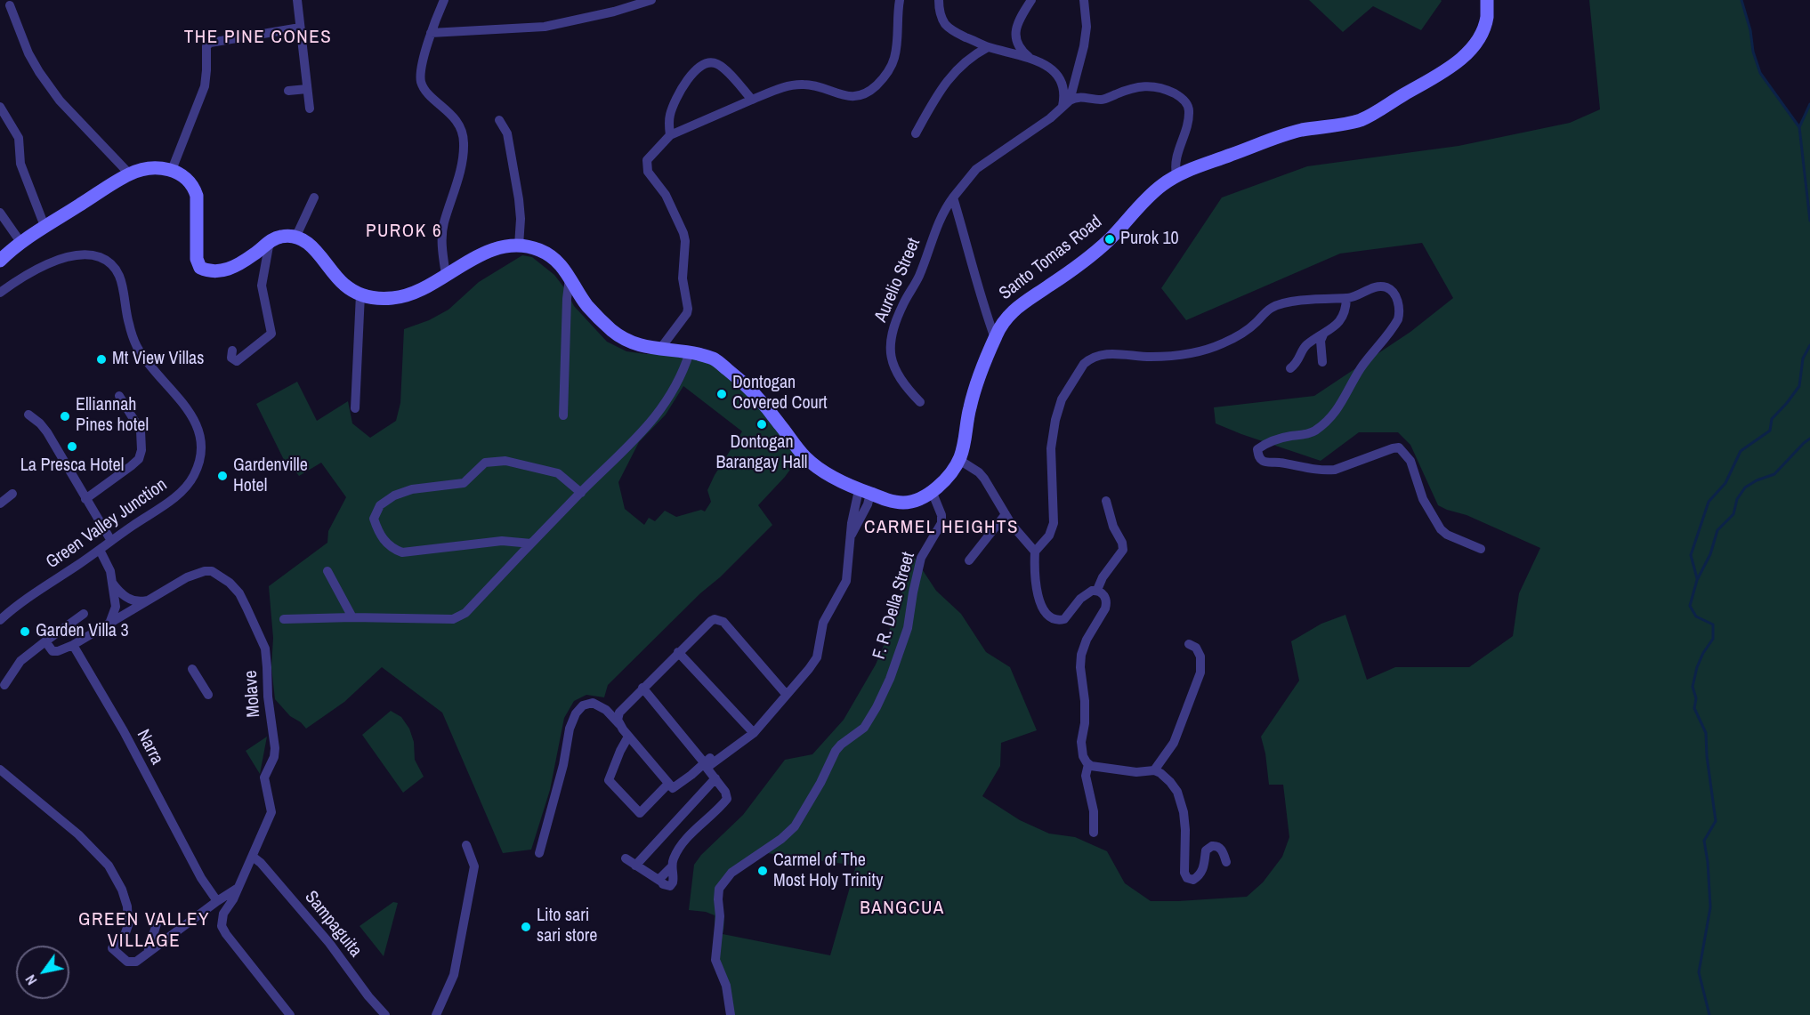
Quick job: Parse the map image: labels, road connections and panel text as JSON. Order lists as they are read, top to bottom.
{
  "streets": {
    "street": [
      "Santo Tomas Road",
      "Aurelio Street",
      "Green Valley Junction",
      "F. R. Della Street",
      "Molave",
      "Narra",
      "Sampaguita"
    ]
  },
  "crossings": [
    ["Santo Tomas Road", "F. R. Della Street"],
    ["Molave", "Sampaguita"]
  ],
  "districts": [
    "THE PINE CONES",
    "PUROK 6",
    "CARMEL HEIGHTS",
    "BANGCUA",
    "GREEN VALLEY VILLAGE"
  ],
  "places": [
    "Purok 10",
    "Mt View Villas",
    "Dontogan Covered Court",
    "Elliannah Pines hotel",
    "Dontogan Barangay Hall",
    "La Presca Hotel",
    "Gardenville Hotel",
    "Garden Villa 3",
    "Carmel of The Most Holy Trinity",
    "Lito sari sari store"
  ],
  "north": "bottom left"
}
